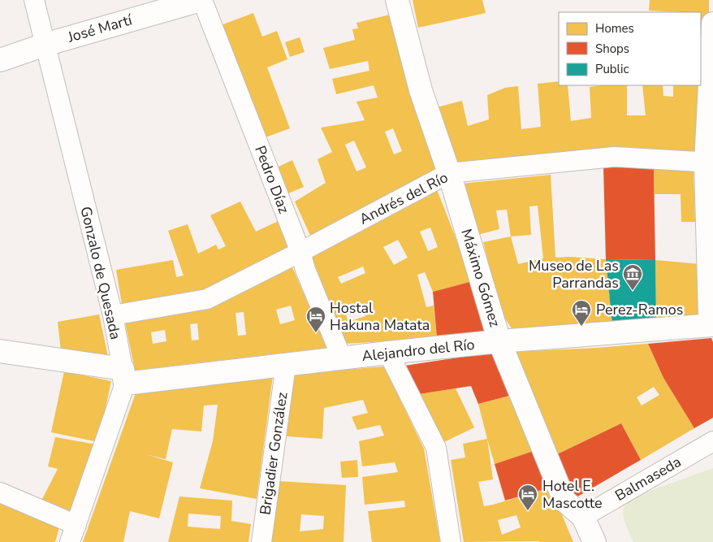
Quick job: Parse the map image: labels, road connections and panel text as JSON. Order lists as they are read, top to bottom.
{
  "streets": {
    "street": [
      "José Martí",
      "Pedro Díaz",
      "Andrés del Río",
      "Gonzalo de Quesada",
      "Máximo Gómez",
      "Alejandro del Río",
      "Brigadier González",
      "Balmaseda"
    ]
  },
  "crossings": [
    ["José Martí", "Pedro Díaz"],
    ["José Martí", "Gonzalo de Quesada"],
    ["Pedro Díaz", "Andrés del Río"],
    ["Pedro Díaz", "Alejandro del Río"],
    ["Andrés del Río", "Gonzalo de Quesada"],
    ["Andrés del Río", "Máximo Gómez"],
    ["Gonzalo de Quesada", "Alejandro del Río"],
    ["Máximo Gómez", "Alejandro del Río"],
    ["Máximo Gómez", "Balmaseda"],
    ["Alejandro del Río", "Brigadier González"]
  ],
  "places": {
    "museum": ["Museo de Las Parrandas"],
    "hotel": ["Perez-Ramos", "Hostal Hakuna Matata", "Hotel E. Mascotte"]
  },
  "legend": ["Homes", "Shops", "Public"]
}
